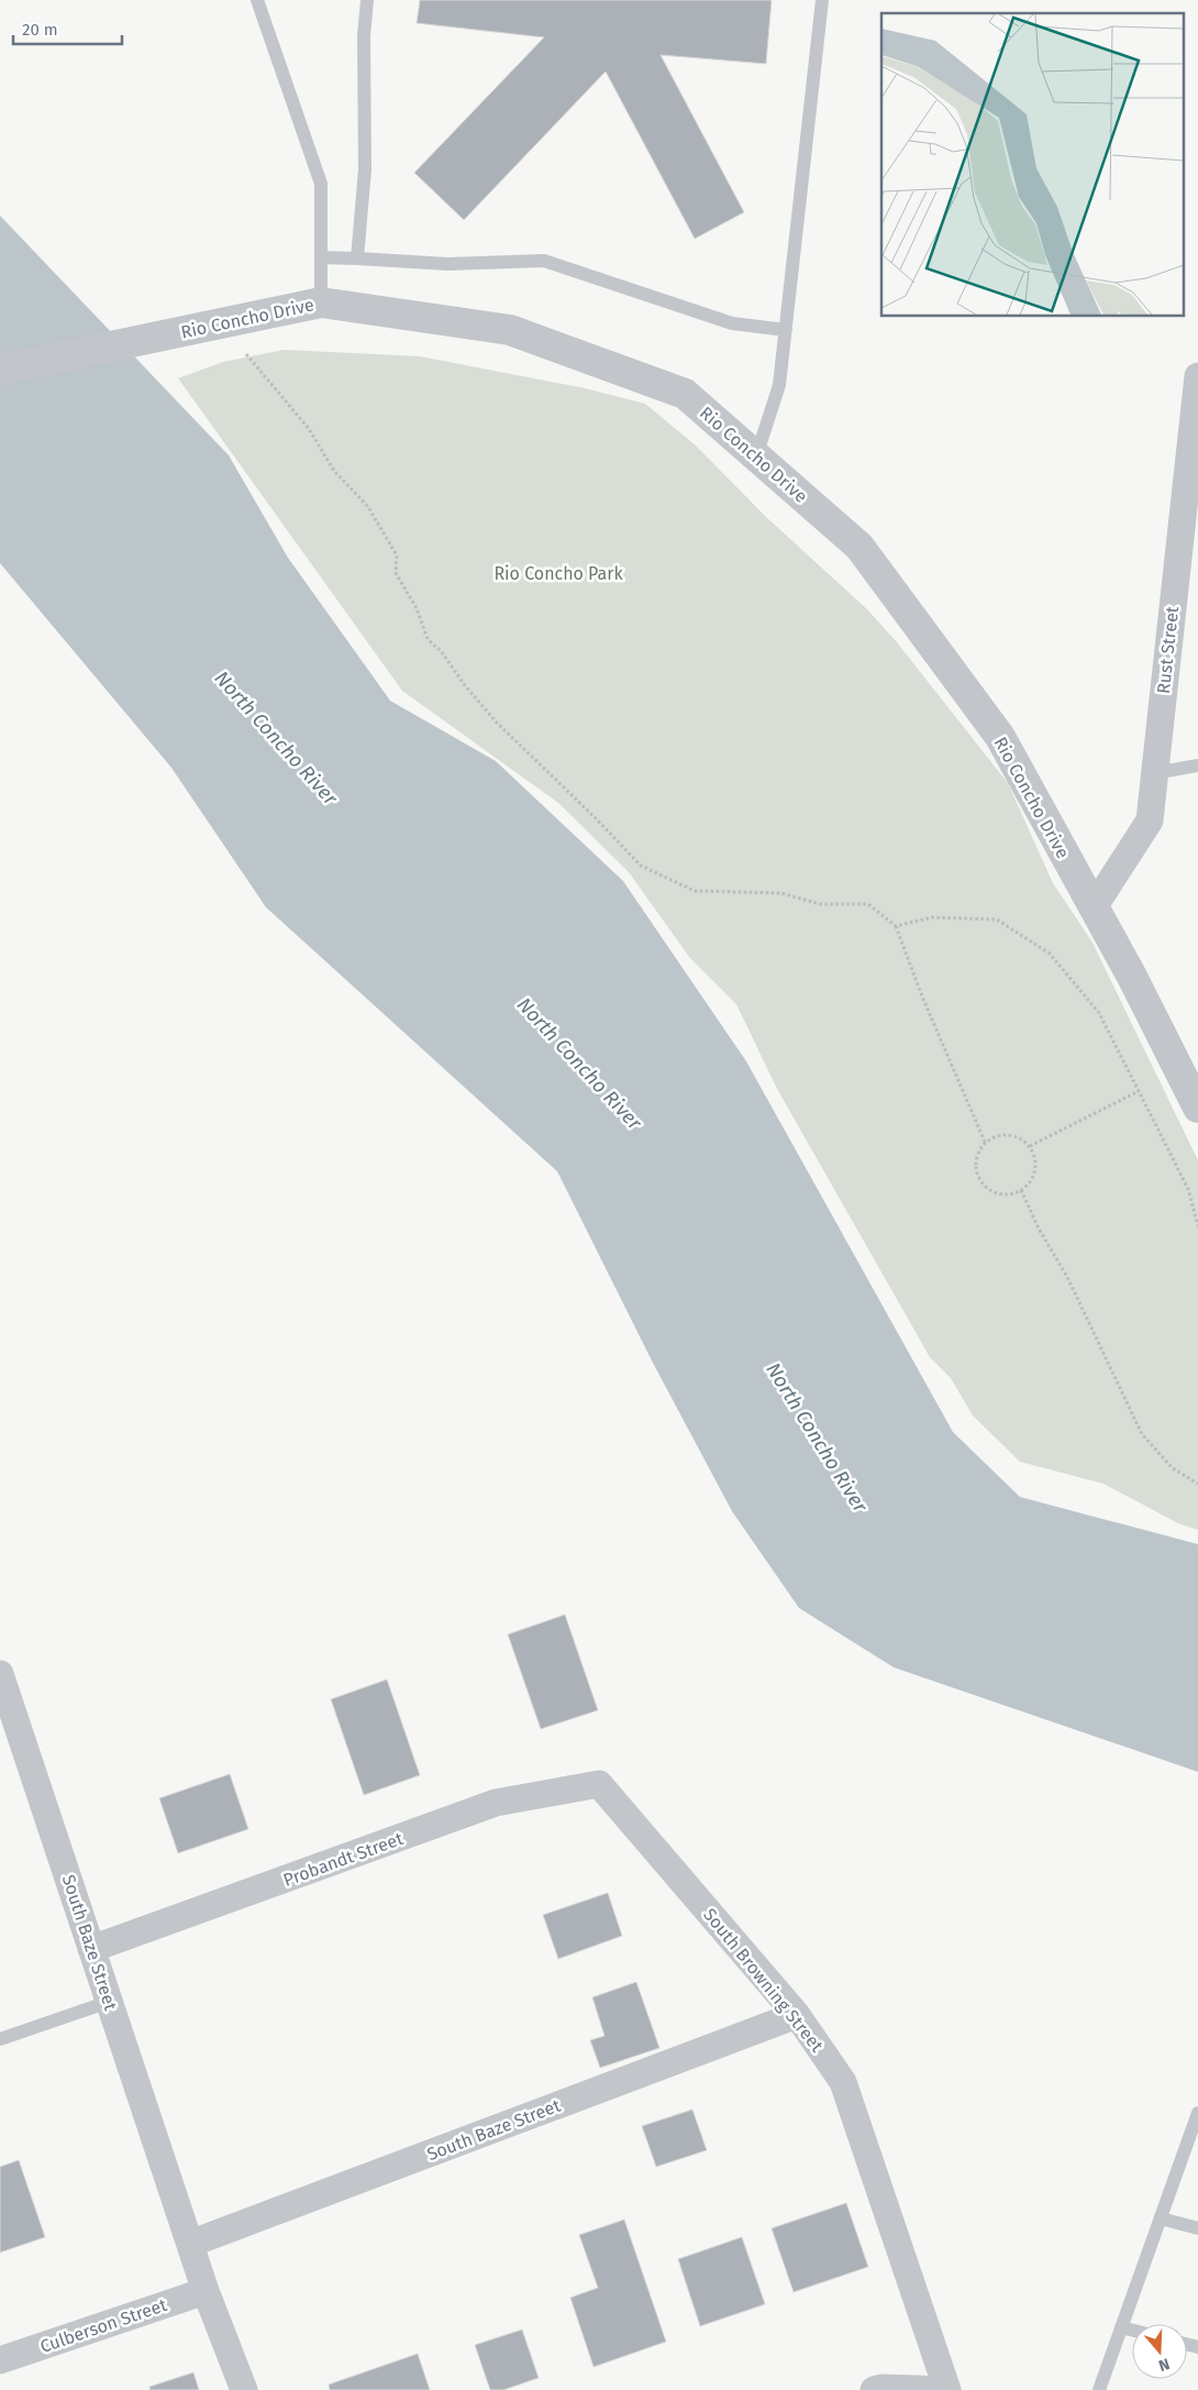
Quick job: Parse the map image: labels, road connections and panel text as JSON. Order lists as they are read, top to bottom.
{
  "streets": {
    "street": [
      "Rio Concho Drive",
      "Rust Street",
      "Probandt Street",
      "South Baze Street",
      "South Browning Street",
      "Culberson Street"
    ]
  },
  "crossings": [
    ["Rio Concho Drive", "Rust Street"],
    ["Probandt Street", "South Baze Street"],
    ["Probandt Street", "South Browning Street"],
    ["South Baze Street", "South Browning Street"],
    ["South Baze Street", "Culberson Street"]
  ],
  "water": ["North Concho River"],
  "parks": ["Rio Concho Park"],
  "scale_bar": "20 m",
  "north": "bottom"
}
